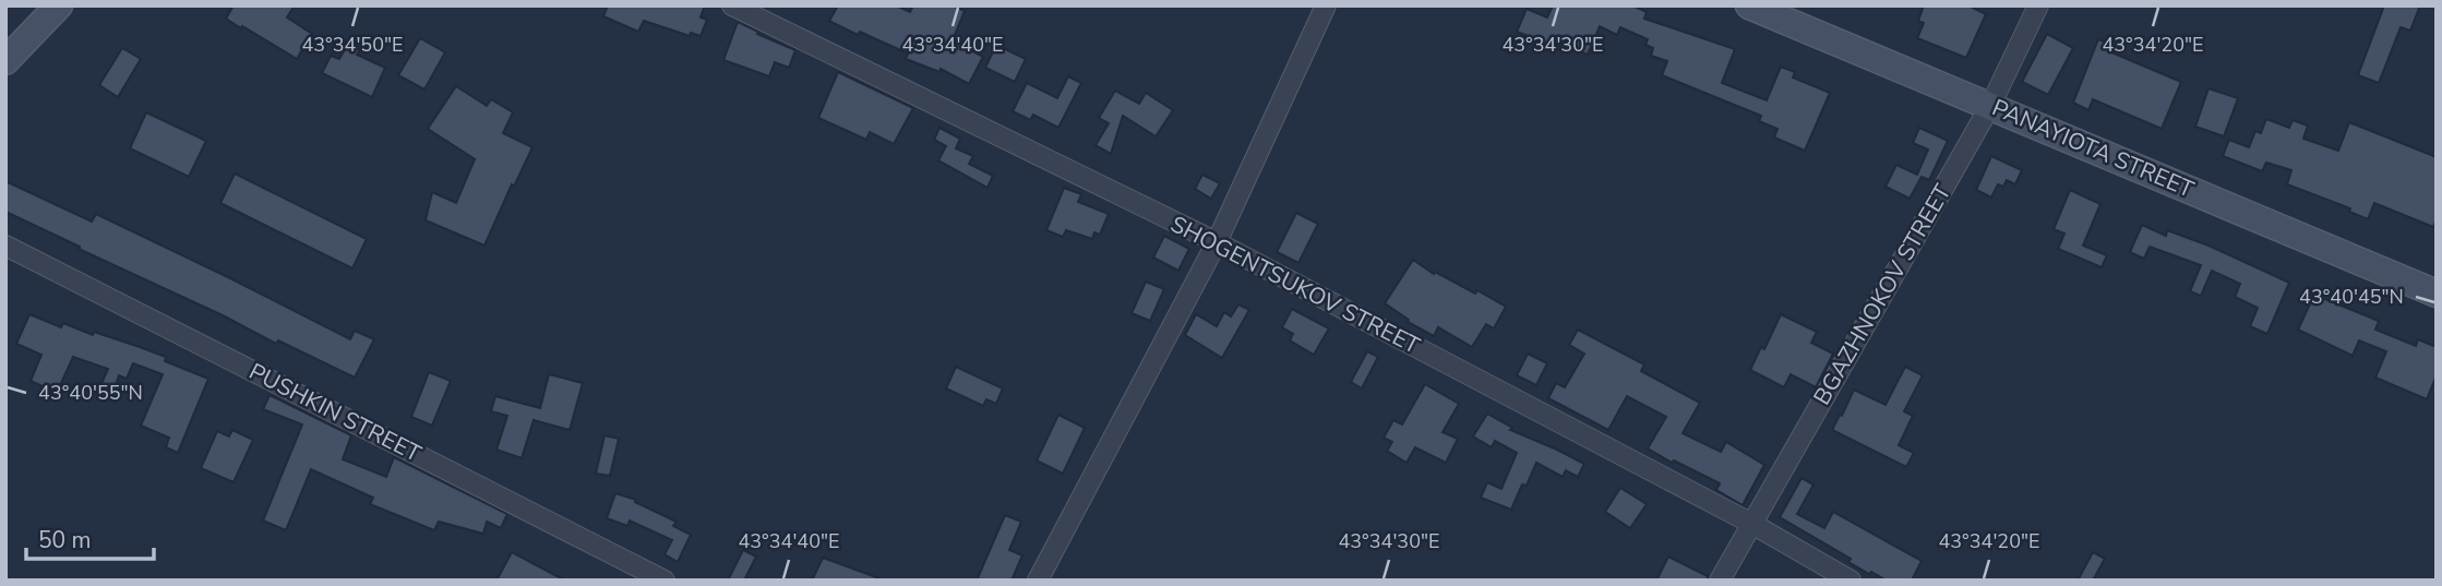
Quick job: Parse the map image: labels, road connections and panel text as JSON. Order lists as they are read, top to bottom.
{
  "streets": {
    "street": [
      "PANAYIOTA STREET",
      "SHOGENTSUKOV STREET",
      "BGAZHNOKOV STREET",
      "PUSHKIN STREET"
    ]
  },
  "crossings": [
    ["PANAYIOTA STREET", "BGAZHNOKOV STREET"],
    ["SHOGENTSUKOV STREET", "BGAZHNOKOV STREET"]
  ],
  "scale_bar": "50 m",
  "coordinates": [
    "43°34'50\"E",
    "43°34'40\"E",
    "43°34'30\"E",
    "43°34'20\"E",
    "43°40'45\"N",
    "43°40'55\"N"
  ]
}
